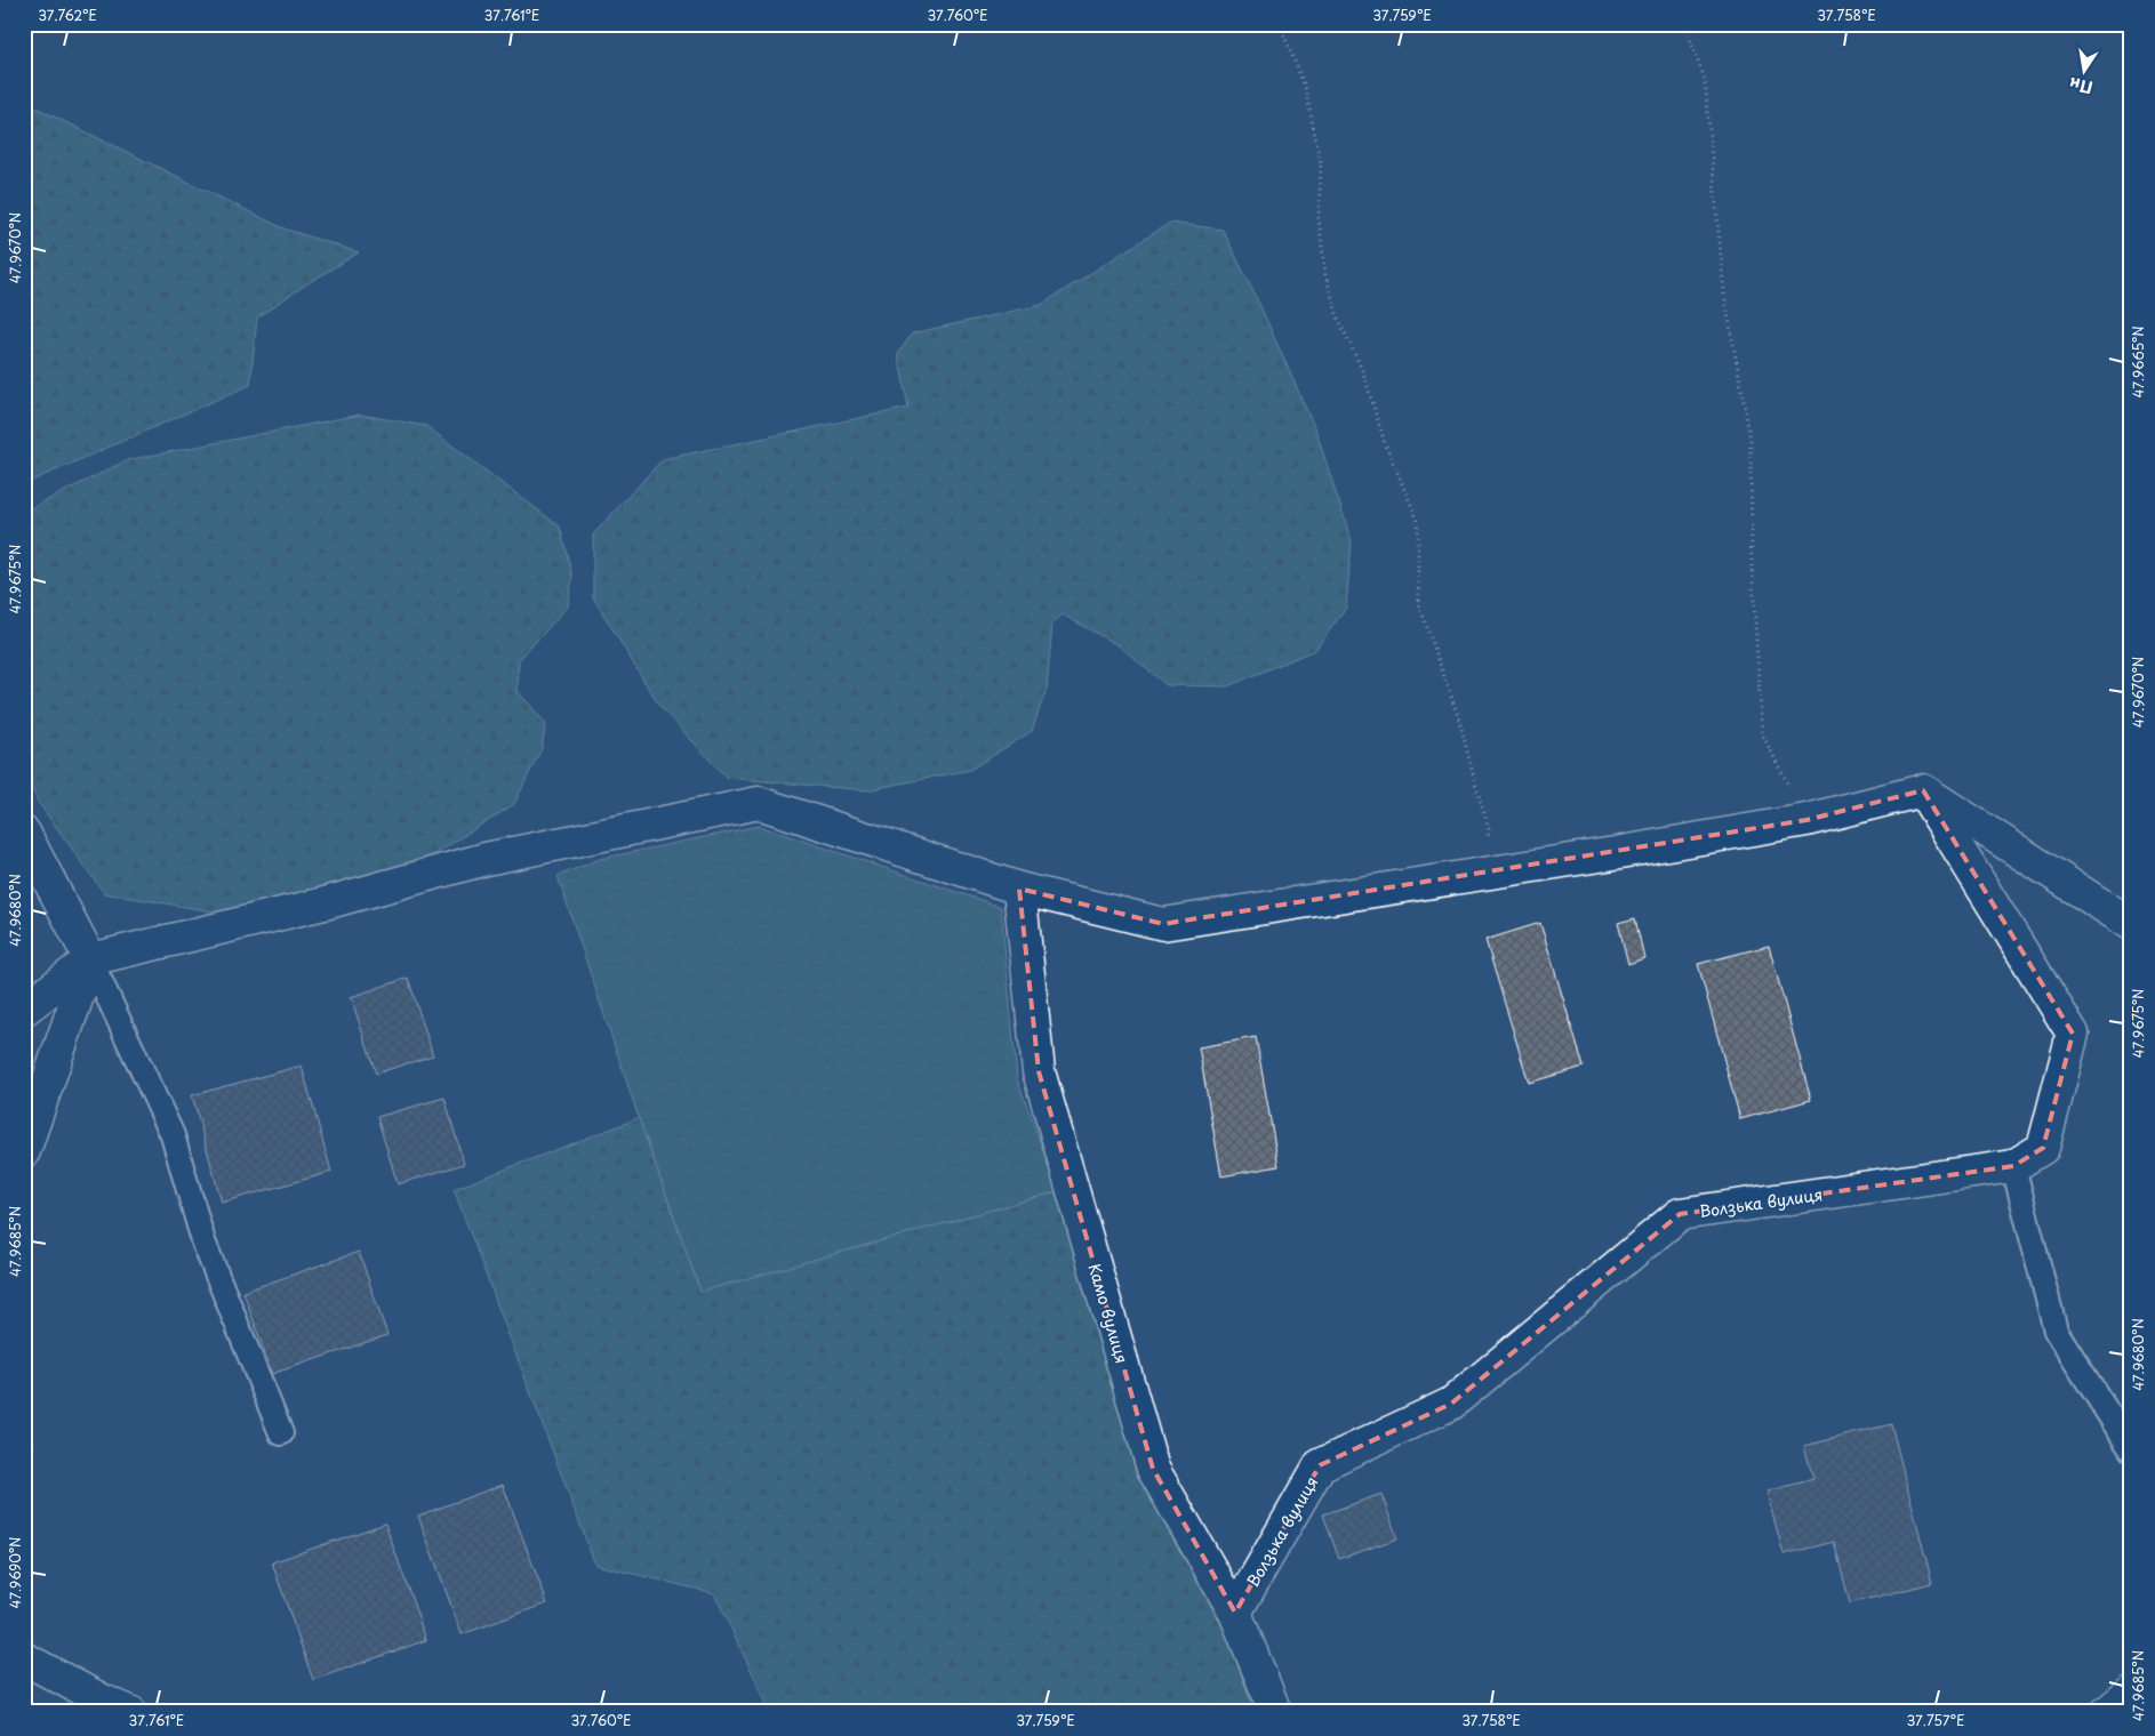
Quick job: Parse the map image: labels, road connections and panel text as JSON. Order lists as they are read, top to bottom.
{
  "streets": {
    "street": ["Волзька вулиця", "Камо вулиця"]
  },
  "crossings": [
    ["Волзька вулиця", "Камо вулиця"]
  ],
  "north": "bottom",
  "coordinates": [
    "37.762°E",
    "37.761°E",
    "37.760°E",
    "37.759°E",
    "37.758°E",
    "47.9670°N",
    "47.9665°N",
    "47.9675°N",
    "47.9680°N",
    "47.9685°N",
    "47.9690°N",
    "37.757°E"
  ]
}
